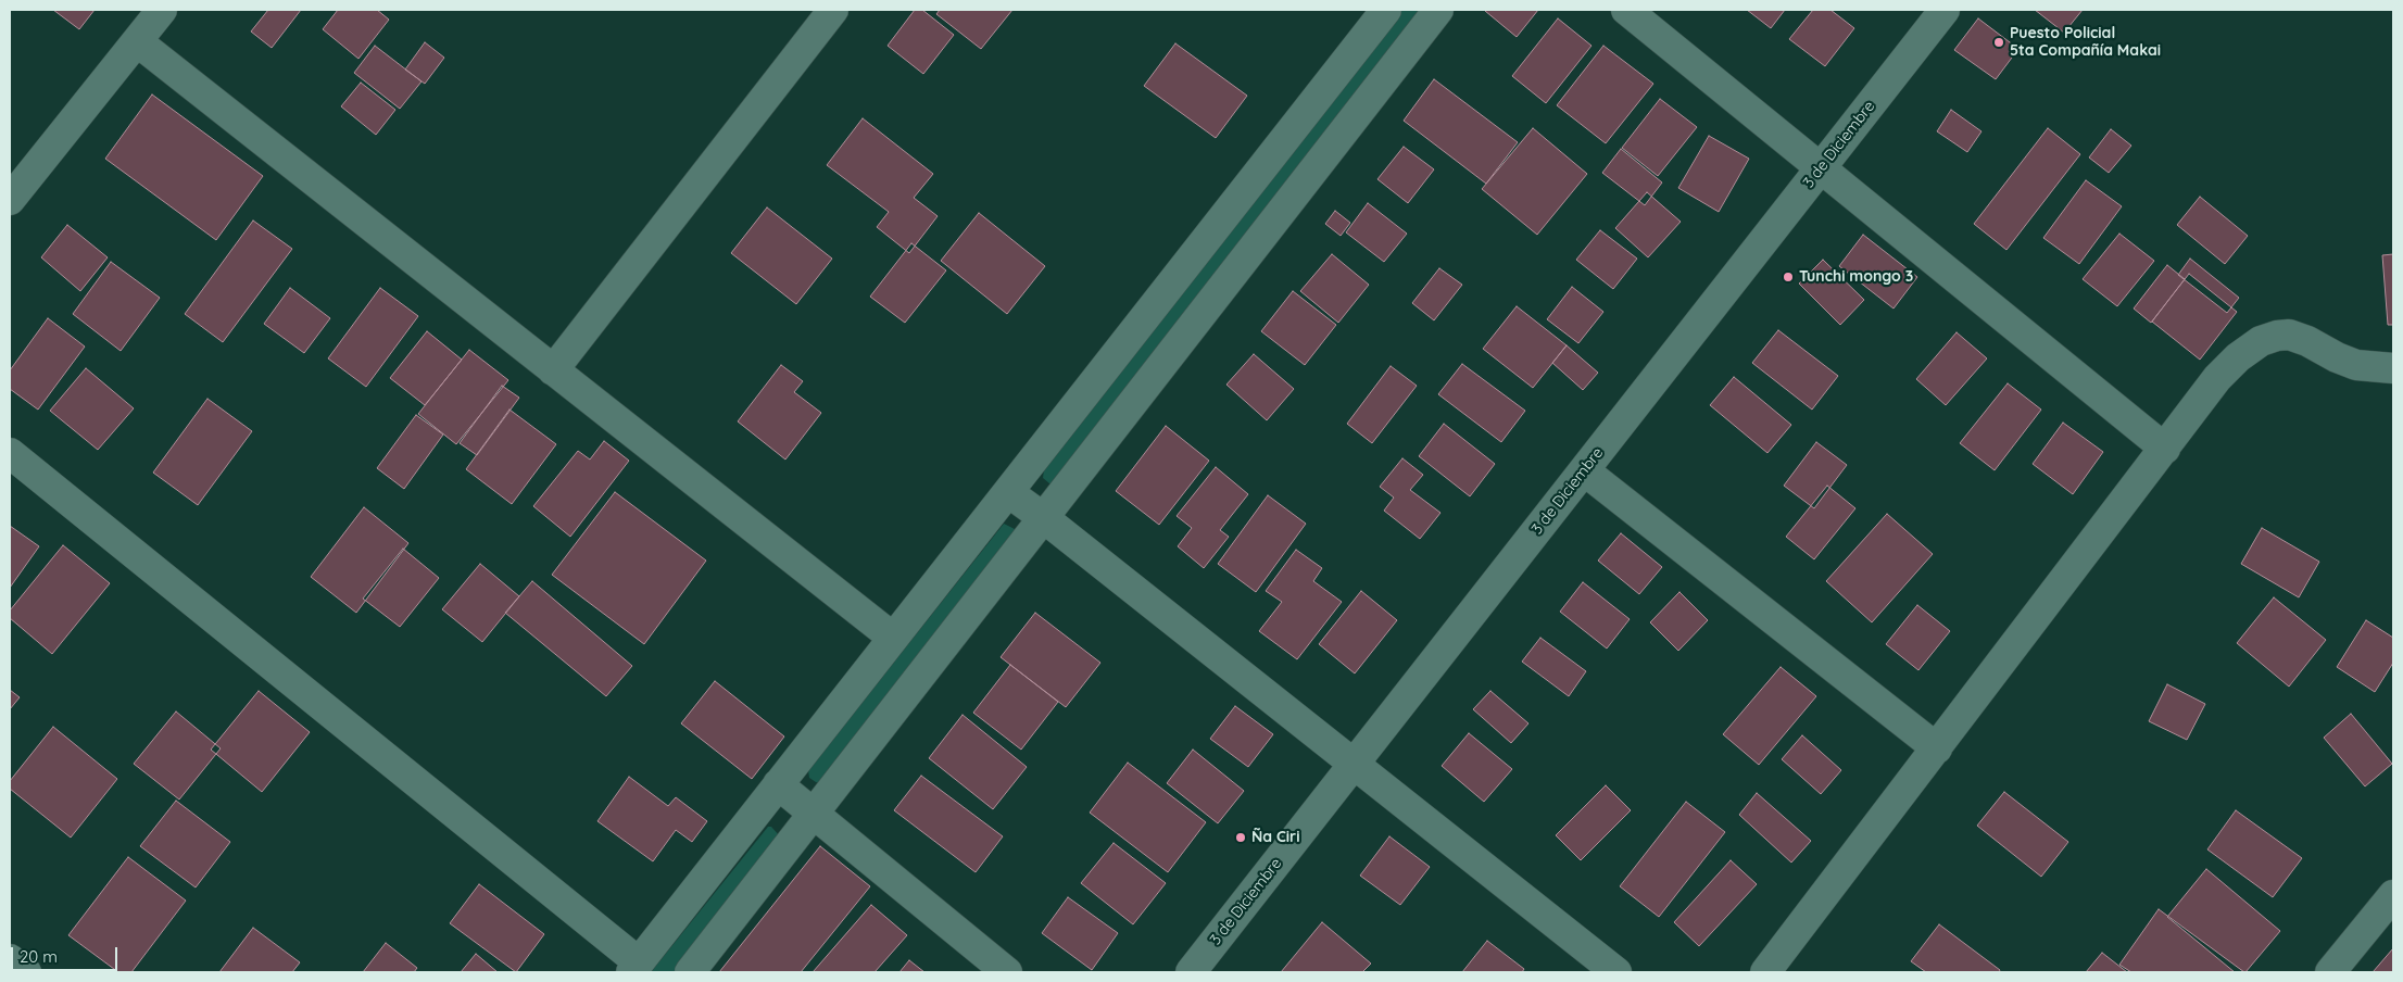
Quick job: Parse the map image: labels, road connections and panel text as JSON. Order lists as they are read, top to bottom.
{
  "streets": {
    "street": ["3 de Diciembre"]
  },
  "places": ["Puesto Policial 5ta Compañía Makai", "Tunchi mongo 3", "Ña Ciri"],
  "scale_bar": "20 m"
}
